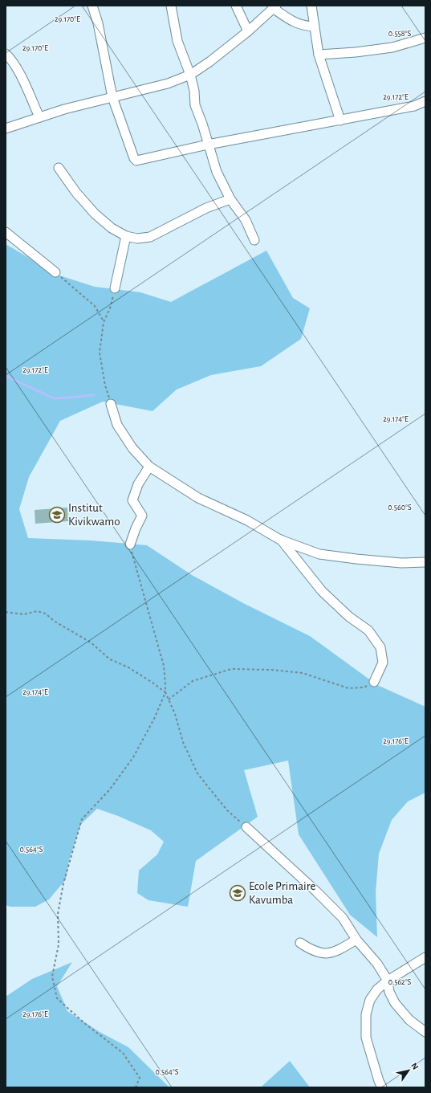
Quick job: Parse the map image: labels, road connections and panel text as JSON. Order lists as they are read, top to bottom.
{
  "places": {
    "school or university": ["Institut Kivikwamo", "Ecole Primaire Kavumba"]
  },
  "north": "top right",
  "coordinates": [
    "29.170°E",
    "0.558°S",
    "29.172°E",
    "29.174°E",
    "0.560°S",
    "29.176°E",
    "0.564°S",
    "0.562°S"
  ]
}
